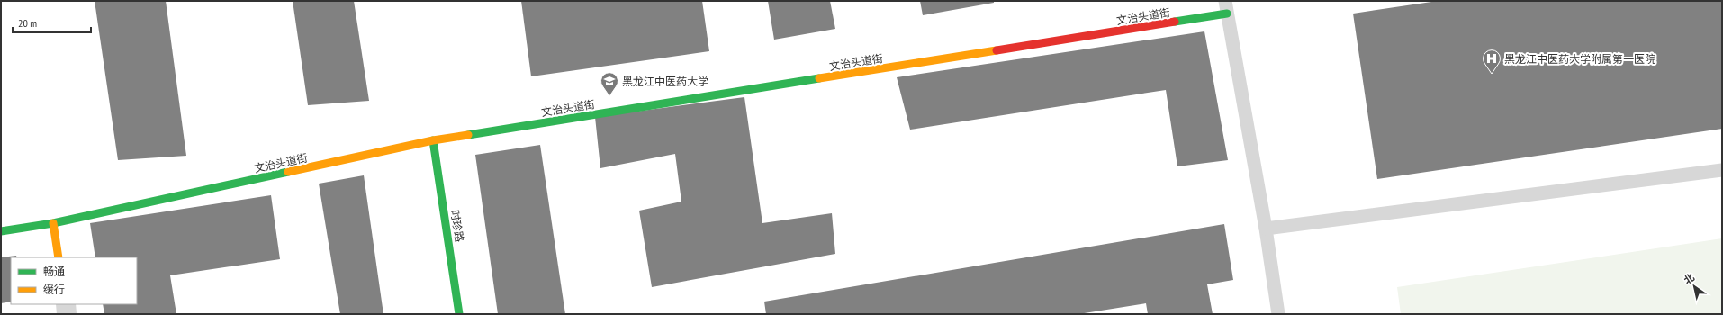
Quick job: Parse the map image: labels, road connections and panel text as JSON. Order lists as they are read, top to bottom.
{
  "streets": {
    "street": ["文治头道街", "时珍路"]
  },
  "crossings": [
    ["文治头道街", "时珍路"]
  ],
  "places": {
    "hospital": ["黑龙江中医药大学附属第一医院"],
    "school or university": ["黑龙江中医药大学"]
  },
  "legend": ["畅通", "缓行"],
  "scale_bar": "20 m",
  "north": "top left"
}
